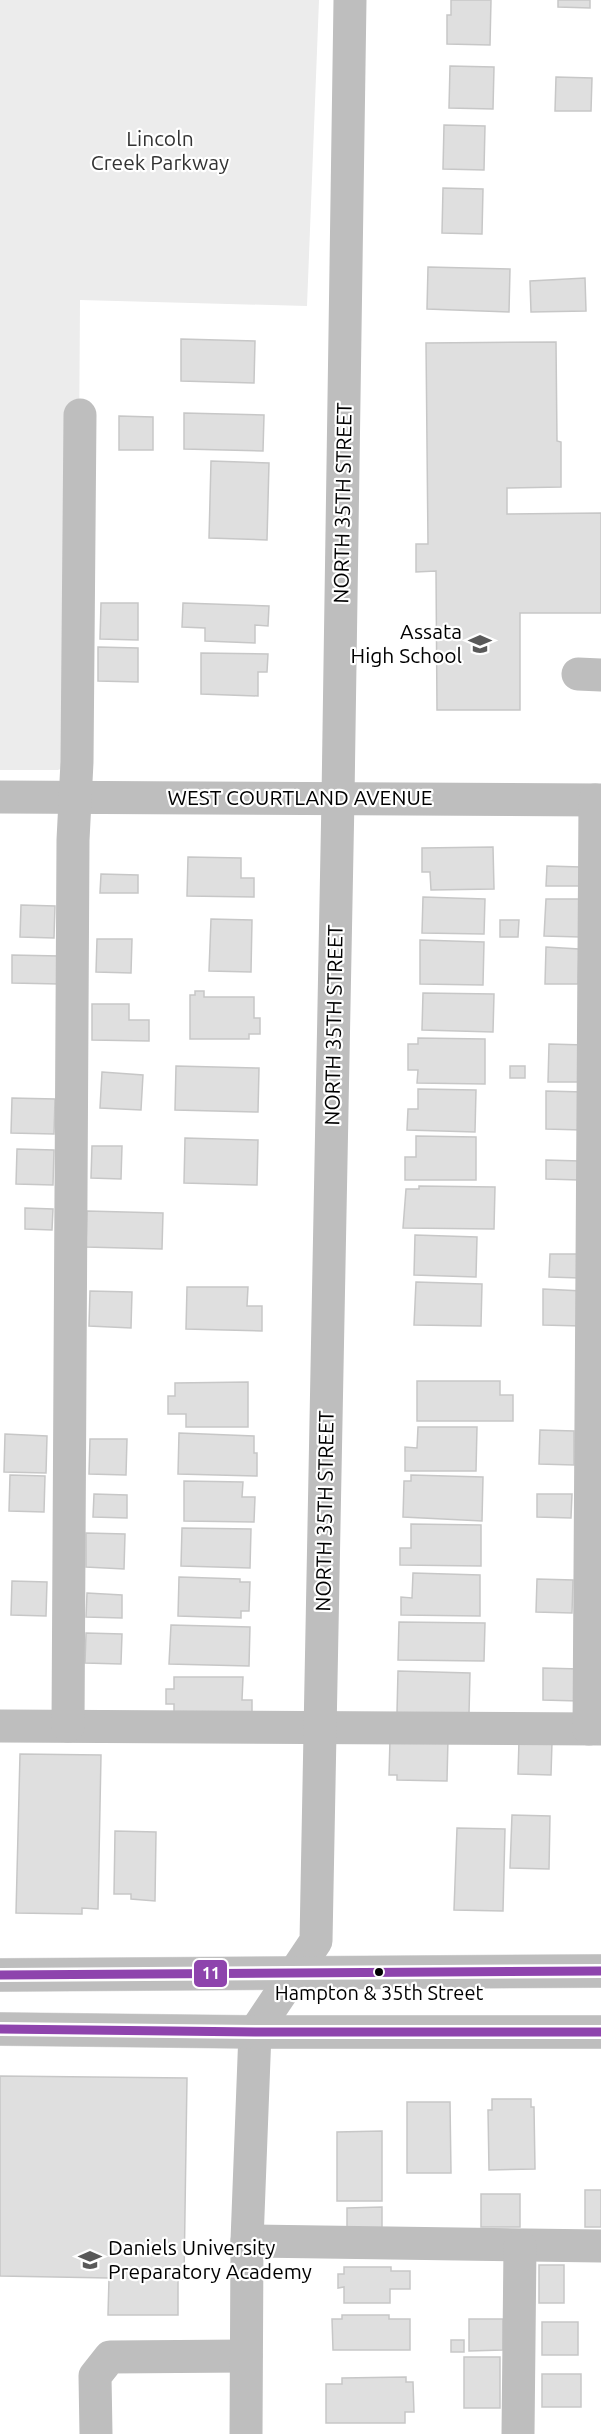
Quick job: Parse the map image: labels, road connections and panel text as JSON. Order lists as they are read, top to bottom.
{
  "streets": {
    "street": ["NORTH 35TH STREET", "WEST COURTLAND AVENUE"]
  },
  "crossings": [
    ["NORTH 35TH STREET", "WEST COURTLAND AVENUE"]
  ],
  "parks": ["Lincoln Creek Parkway"],
  "places": {
    "school or university": ["Assata High School", "Daniels University Preparatory Academy"],
    "other": ["Hampton & 35th Street"]
  },
  "lines": ["transit line 11"]
}
